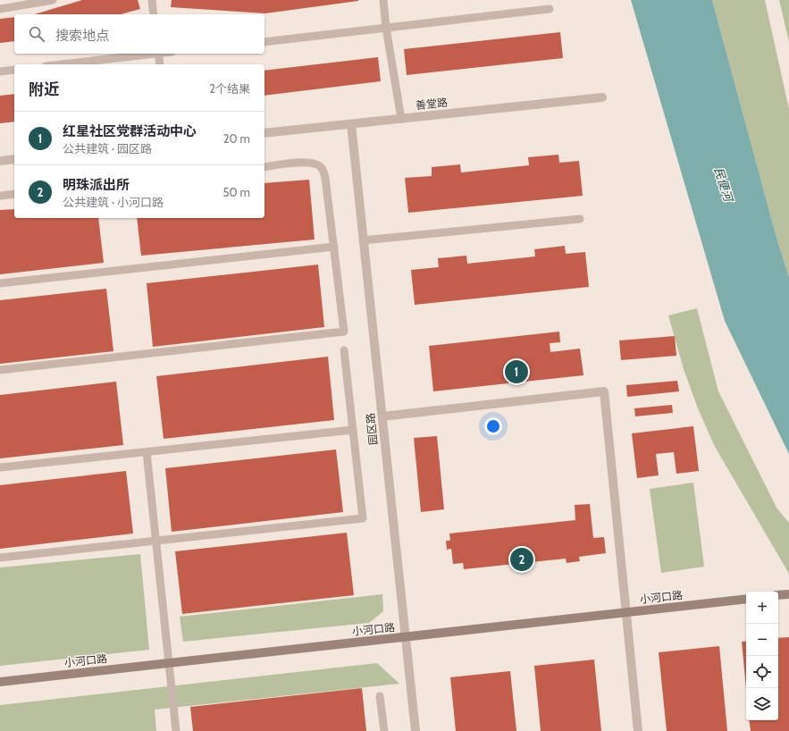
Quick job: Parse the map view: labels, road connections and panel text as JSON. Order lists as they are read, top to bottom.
{
  "streets": {
    "street": ["善堂路", "园区路", "小河口路"]
  },
  "crossings": [
    ["善堂路", "园区路"],
    ["园区路", "小河口路"]
  ],
  "water": ["民便河"],
  "page": {
    "search": "搜索地点",
    "heading": ["附近", "2个结果"],
    "list": [
      {
        "mark": "1",
        "name": "红星社区党群活动中心",
        "note": "公共建筑 · 园区路",
        "value": "20 m"
      },
      {
        "mark": "2",
        "name": "明珠派出所",
        "note": "公共建筑 · 小河口路",
        "value": "50 m"
      }
    ],
    "pins": ["1", "2"],
    "map_buttons": ["+", "−"]
  }
}
